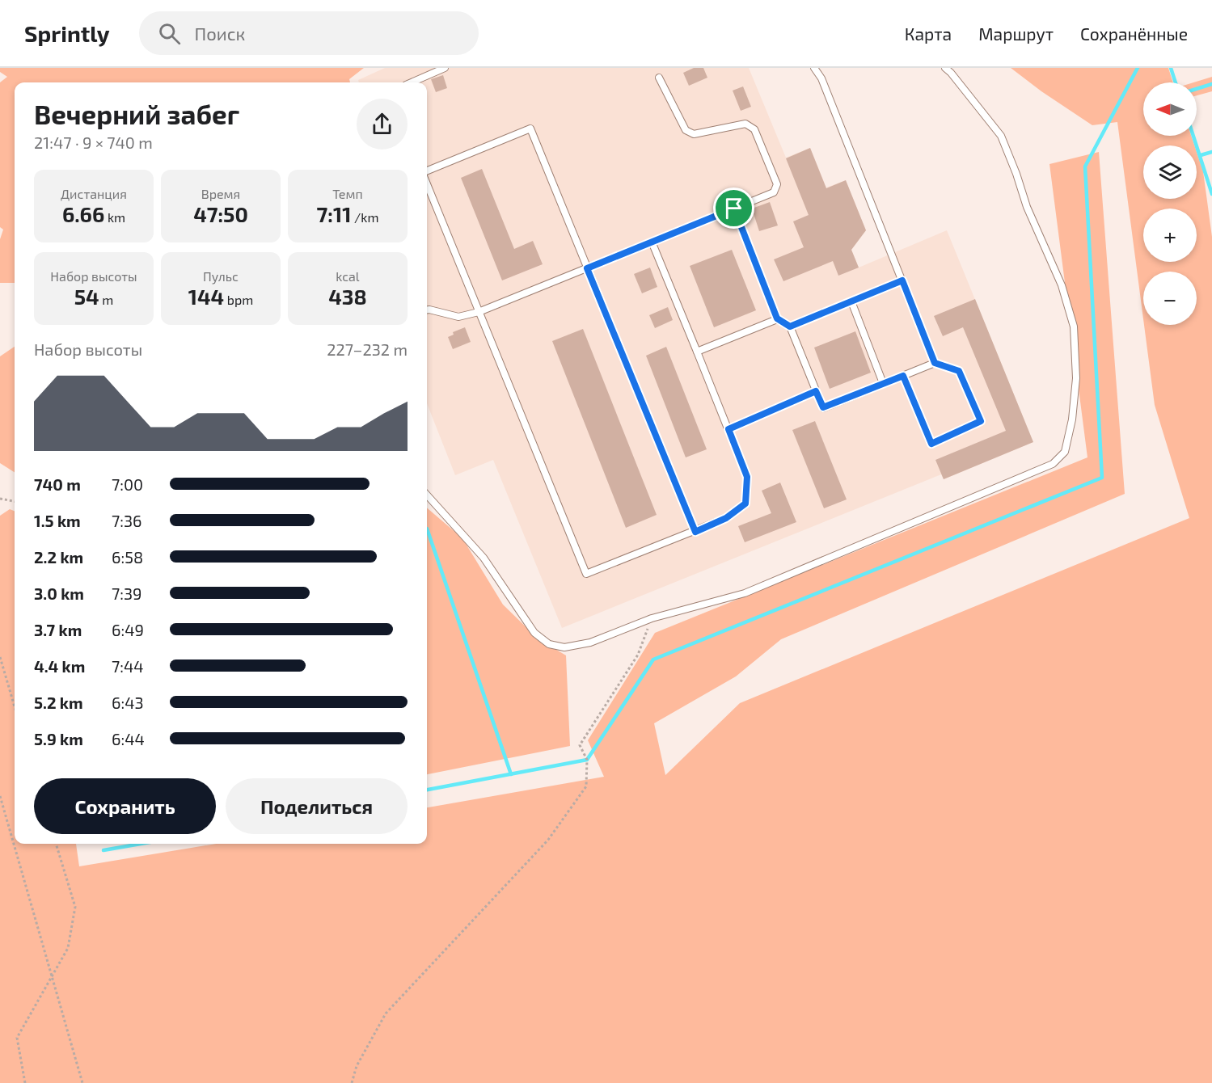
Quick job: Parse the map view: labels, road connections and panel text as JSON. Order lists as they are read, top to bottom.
{
  "north": "left",
  "page": {
    "header": "Sprintly",
    "search": "Поиск",
    "nav": ["Карта", "Маршрут", "Сохранённые"],
    "map_buttons": ["+", "−"],
    "heading": ["Вечерний забег", "21:47 · 9 × 740 m"],
    "stats": [
      ["Дистанция", "6.66 km"],
      ["Время", "47:50"],
      ["Темп", "7:11 /km"],
      ["Набор высоты", "54 m"],
      ["Пульс", "144 bpm"],
      ["kcal", "438"]
    ],
    "chart": ["Набор высоты", "227–232 m"],
    "list": [
      {
        "name": "740 m",
        "note": "7:00"
      },
      {
        "name": "1.5 km",
        "note": "7:36"
      },
      {
        "name": "2.2 km",
        "note": "6:58"
      },
      {
        "name": "3.0 km",
        "note": "7:39"
      },
      {
        "name": "3.7 km",
        "note": "6:49"
      },
      {
        "name": "4.4 km",
        "note": "7:44"
      },
      {
        "name": "5.2 km",
        "note": "6:43"
      },
      {
        "name": "5.9 km",
        "note": "6:44"
      }
    ],
    "buttons": ["Сохранить", "Поделиться"]
  }
}
